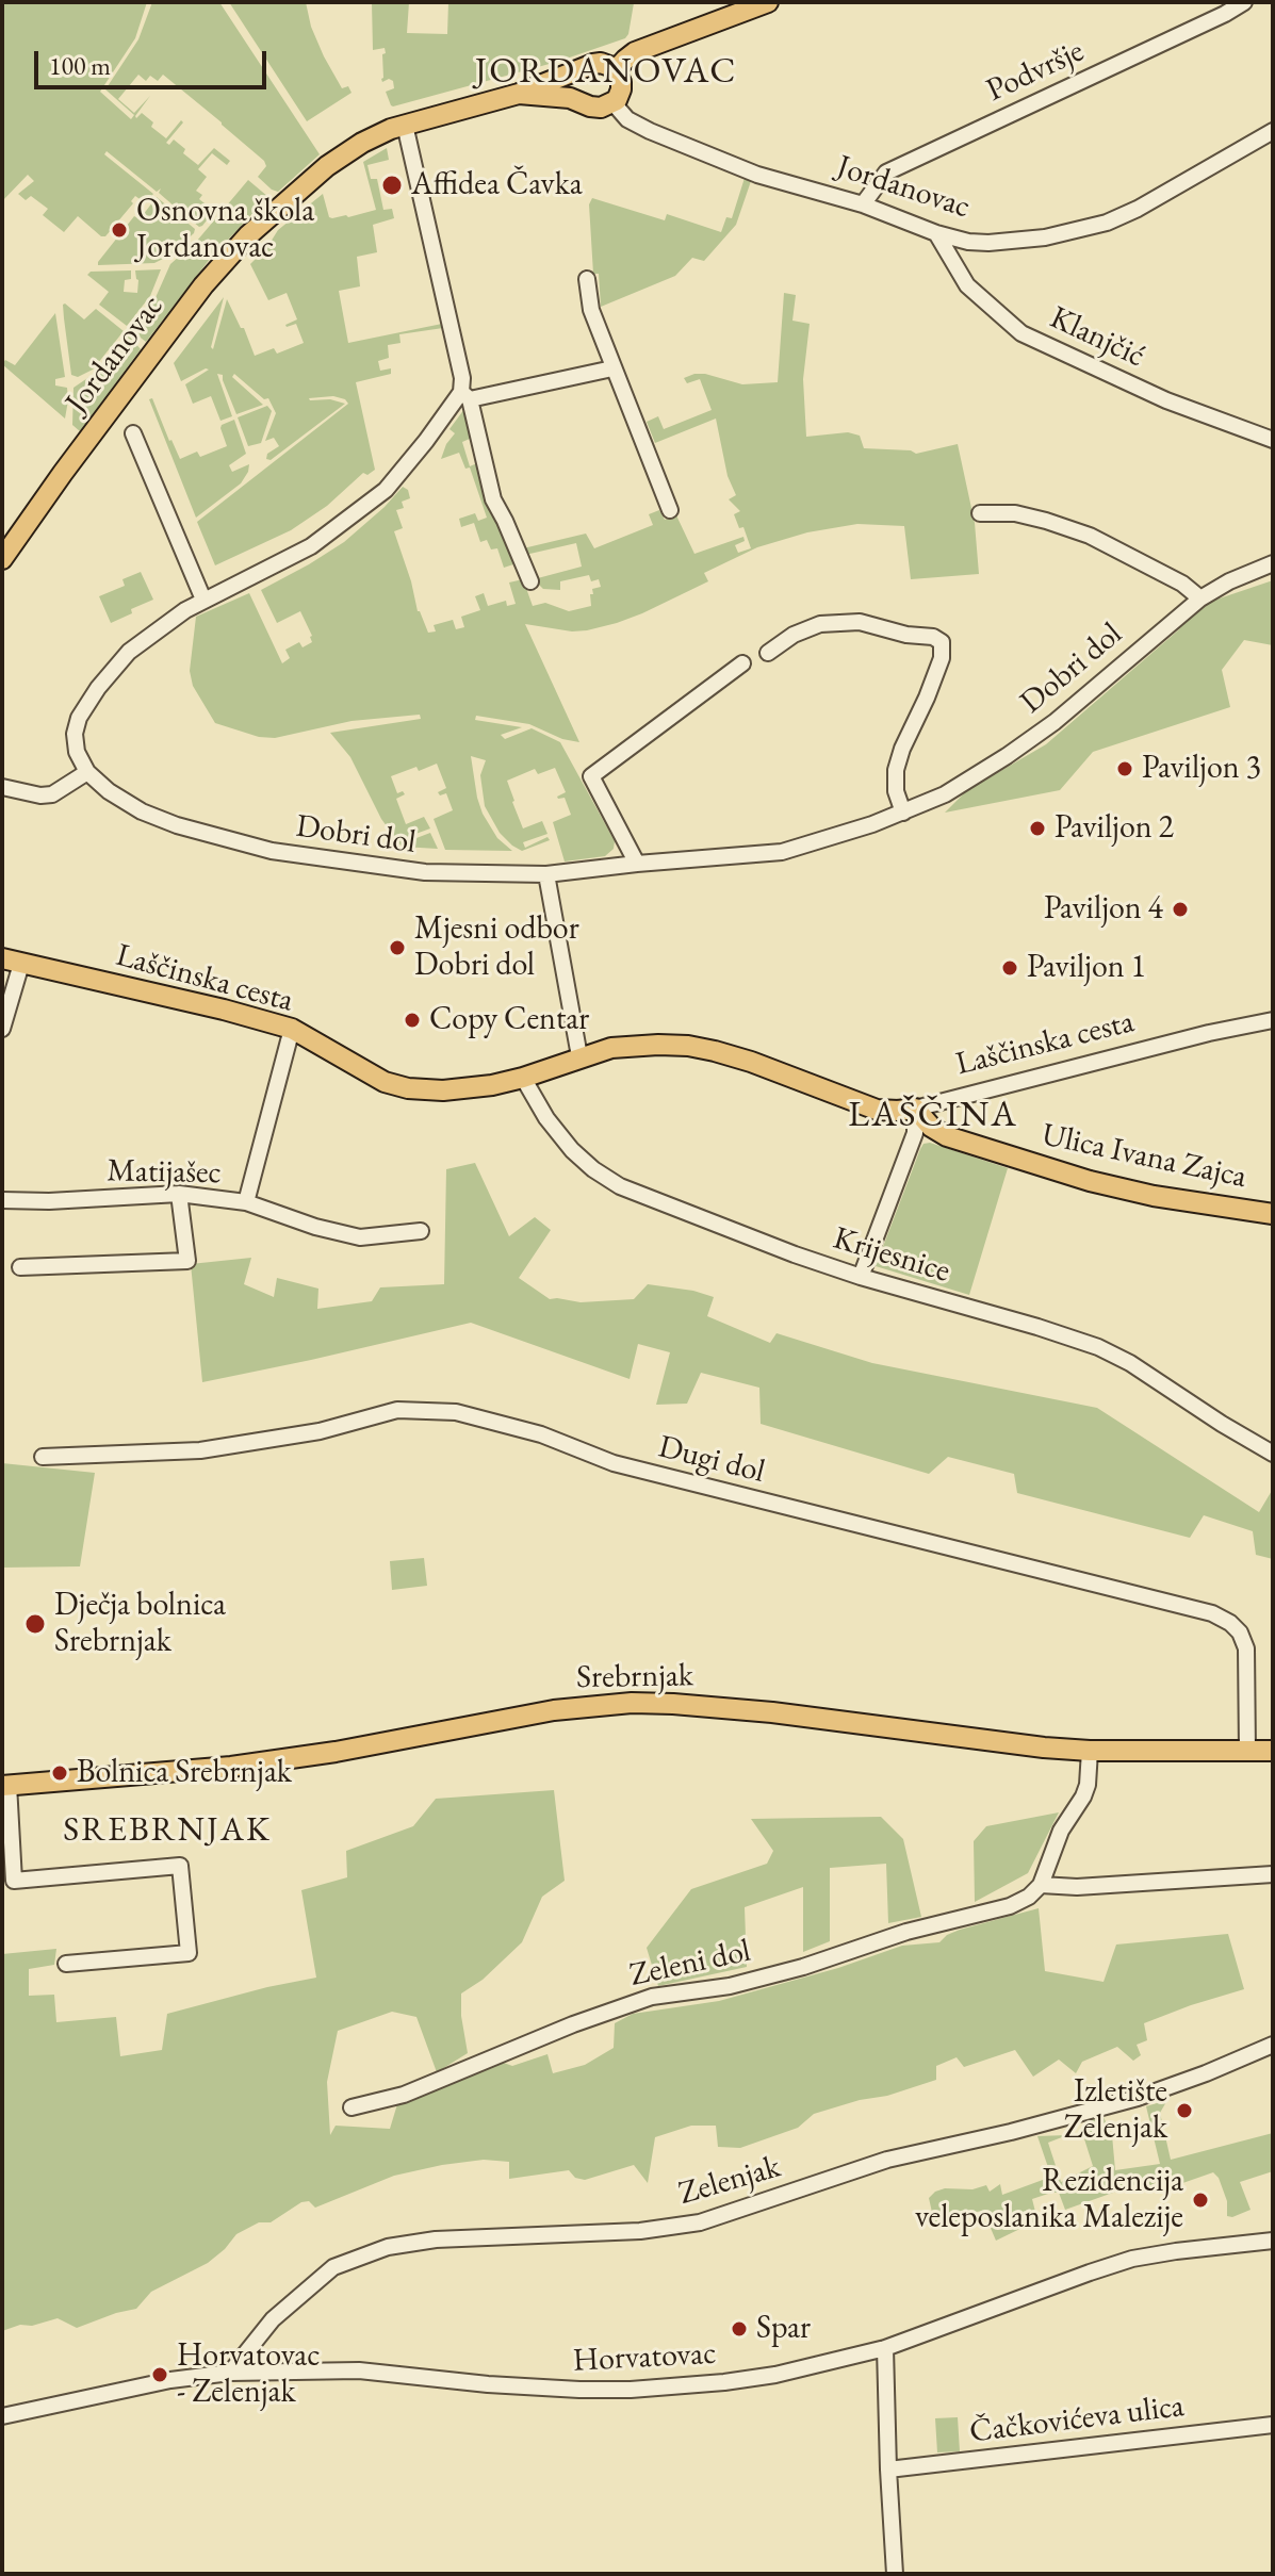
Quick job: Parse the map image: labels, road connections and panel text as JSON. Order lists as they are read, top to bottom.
{
  "streets": {
    "main road": [
      "Jordanovac",
      "Laščinska cesta",
      "Ulica Ivana Zajca",
      "Srebrnjak"
    ],
    "street": [
      "Podvršje",
      "Klanjčić",
      "Dobri dol",
      "Matijašec",
      "Krijesnice",
      "Dugi dol",
      "Zeleni dol",
      "Zelenjak",
      "Horvatovac",
      "Čačkovićeva ulica"
    ]
  },
  "crossings": [
    ["Podvršje", "Jordanovac"],
    ["Jordanovac", "Klanjčić"],
    ["Laščinska cesta", "Ulica Ivana Zajca"],
    ["Laščinska cesta", "Krijesnice"],
    ["Dugi dol", "Srebrnjak"],
    ["Zelenjak", "Horvatovac"]
  ],
  "districts": ["JORDANOVAC", "LAŠČINA", "SREBRNJAK"],
  "places": [
    "Affidea Čavka",
    "Osnovna škola Jordanovac",
    "Paviljon 3",
    "Paviljon 2",
    "Paviljon 4",
    "Mjesni odbor Dobri dol",
    "Paviljon 1",
    "Copy Centar",
    "Dječja bolnica Srebrnjak",
    "Bolnica Srebrnjak",
    "Izletište Zelenjak",
    "Rezidencija veleposlanika Malezije",
    "Spar",
    "Horvatovac - Zelenjak"
  ],
  "scale_bar": "100 m"
}
